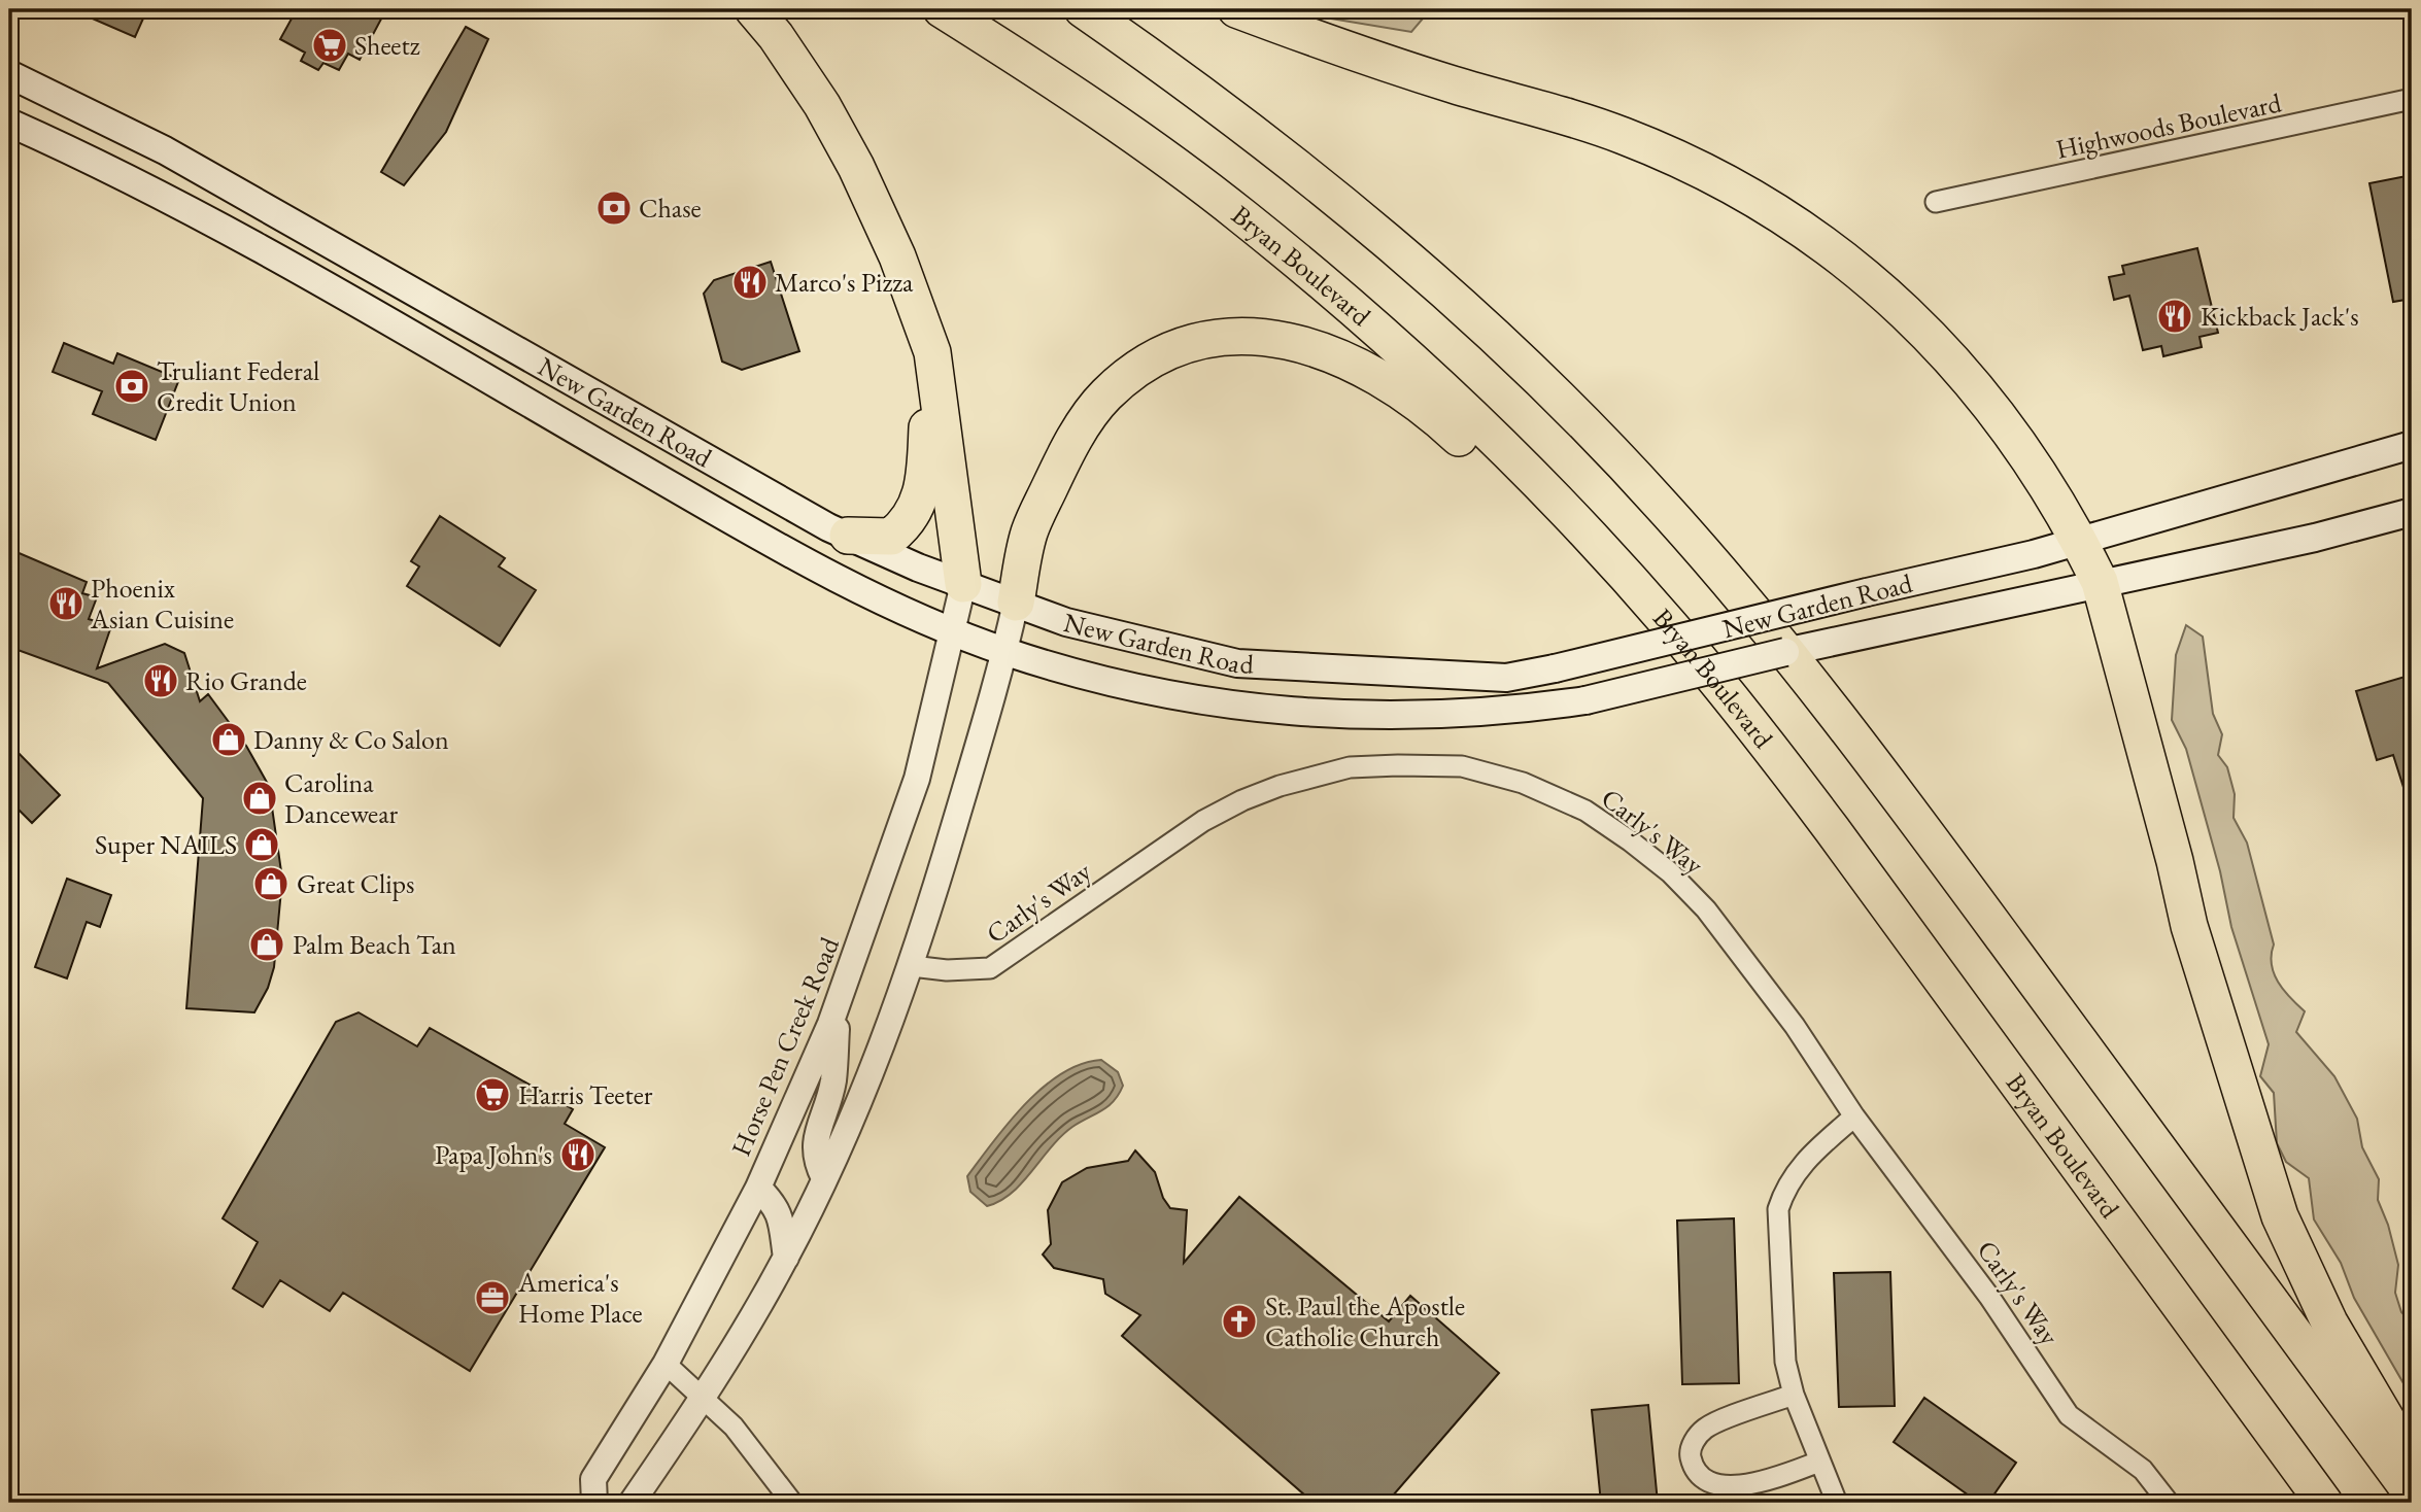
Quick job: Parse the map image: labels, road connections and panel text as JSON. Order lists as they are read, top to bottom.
{
  "streets": {
    "highway": ["Bryan Boulevard"],
    "main road": ["New Garden Road"],
    "street": ["Highwoods Boulevard", "Carly's Way", "Horse Pen Creek Road"]
  },
  "crossings": [
    ["New Garden Road", "Horse Pen Creek Road"]
  ],
  "places": {
    "supermarket": ["Sheetz", "Harris Teeter"],
    "bank": ["Chase", "Truliant Federal Credit Union"],
    "restaurant": [
      "Marco's Pizza",
      "Kickback Jack's",
      "Phoenix Asian Cuisine",
      "Rio Grande",
      "Papa John's"
    ],
    "shop": [
      "Danny & Co Salon",
      "Carolina Dancewear",
      "Super NAILS",
      "Great Clips",
      "Palm Beach Tan"
    ],
    "office": ["America's Home Place"],
    "church": ["St. Paul the Apostle Catholic Church"]
  }
}
